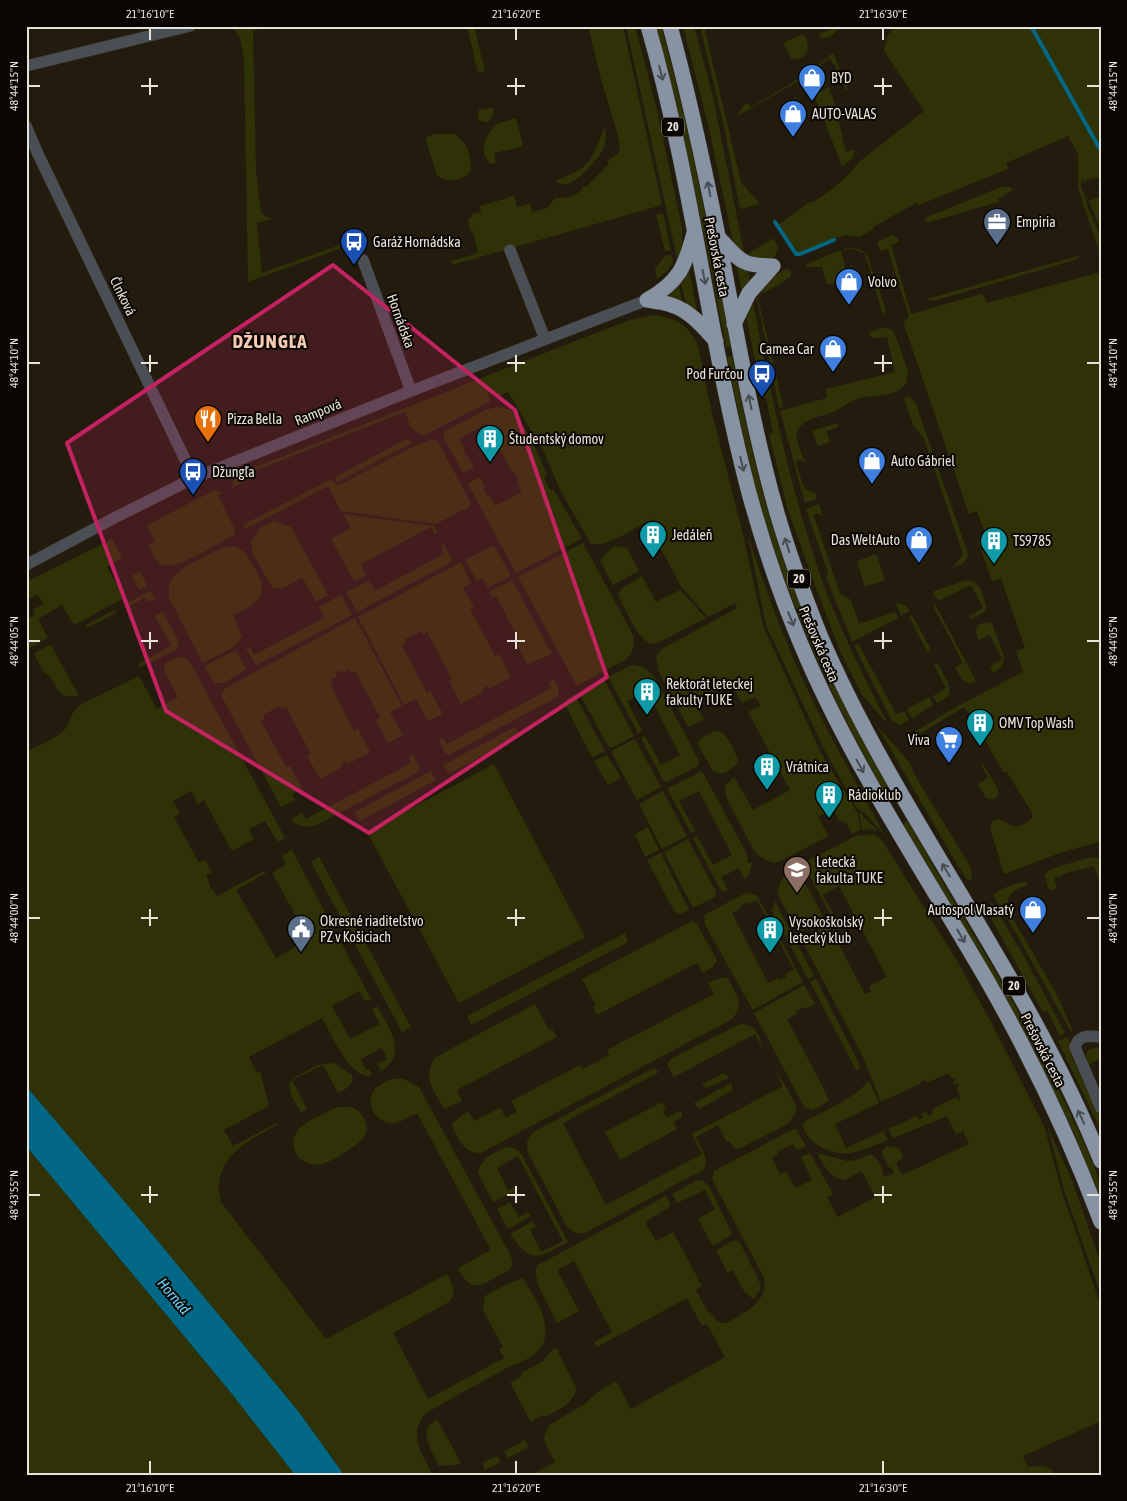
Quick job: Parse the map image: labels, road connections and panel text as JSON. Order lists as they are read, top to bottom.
{
  "streets": {
    "highway": ["20", "Prešovská cesta"],
    "street": ["Člnková", "Hornádska", "Rampová"]
  },
  "crossings": [
    ["Člnková", "Rampová"],
    ["Hornádska", "Rampová"]
  ],
  "districts": ["DŽUNGĽA"],
  "water": ["Hornád"],
  "places": {
    "shop": [
      "BYD",
      "AUTO-VALAS",
      "Volvo",
      "Camea Car",
      "Auto Gábriel",
      "Das WeltAuto",
      "Autospol Vlasatý"
    ],
    "office": ["Empiria"],
    "bus stop": ["Garáž Hornádska", "Pod Furčou", "Džungľa"],
    "restaurant": ["Pizza Bella"],
    "building": [
      "Študentský domov",
      "Jedáleň",
      "TS9785",
      "Rektorát leteckej fakulty TUKE",
      "OMV Top Wash",
      "Vrátnica",
      "Rádioklub",
      "Vysokoškolský letecký klub"
    ],
    "supermarket": ["Viva"],
    "school or university": ["Letecká fakulta TUKE"],
    "public building": ["Okresné riaditeľstvo PZ v Košiciach"]
  },
  "coordinates": [
    "21°16'10\"E",
    "21°16'20\"E",
    "21°16'30\"E",
    "48°44'15\"N",
    "48°44'10\"N",
    "48°44'05\"N",
    "48°44'00\"N",
    "48°43'55\"N"
  ]
}
